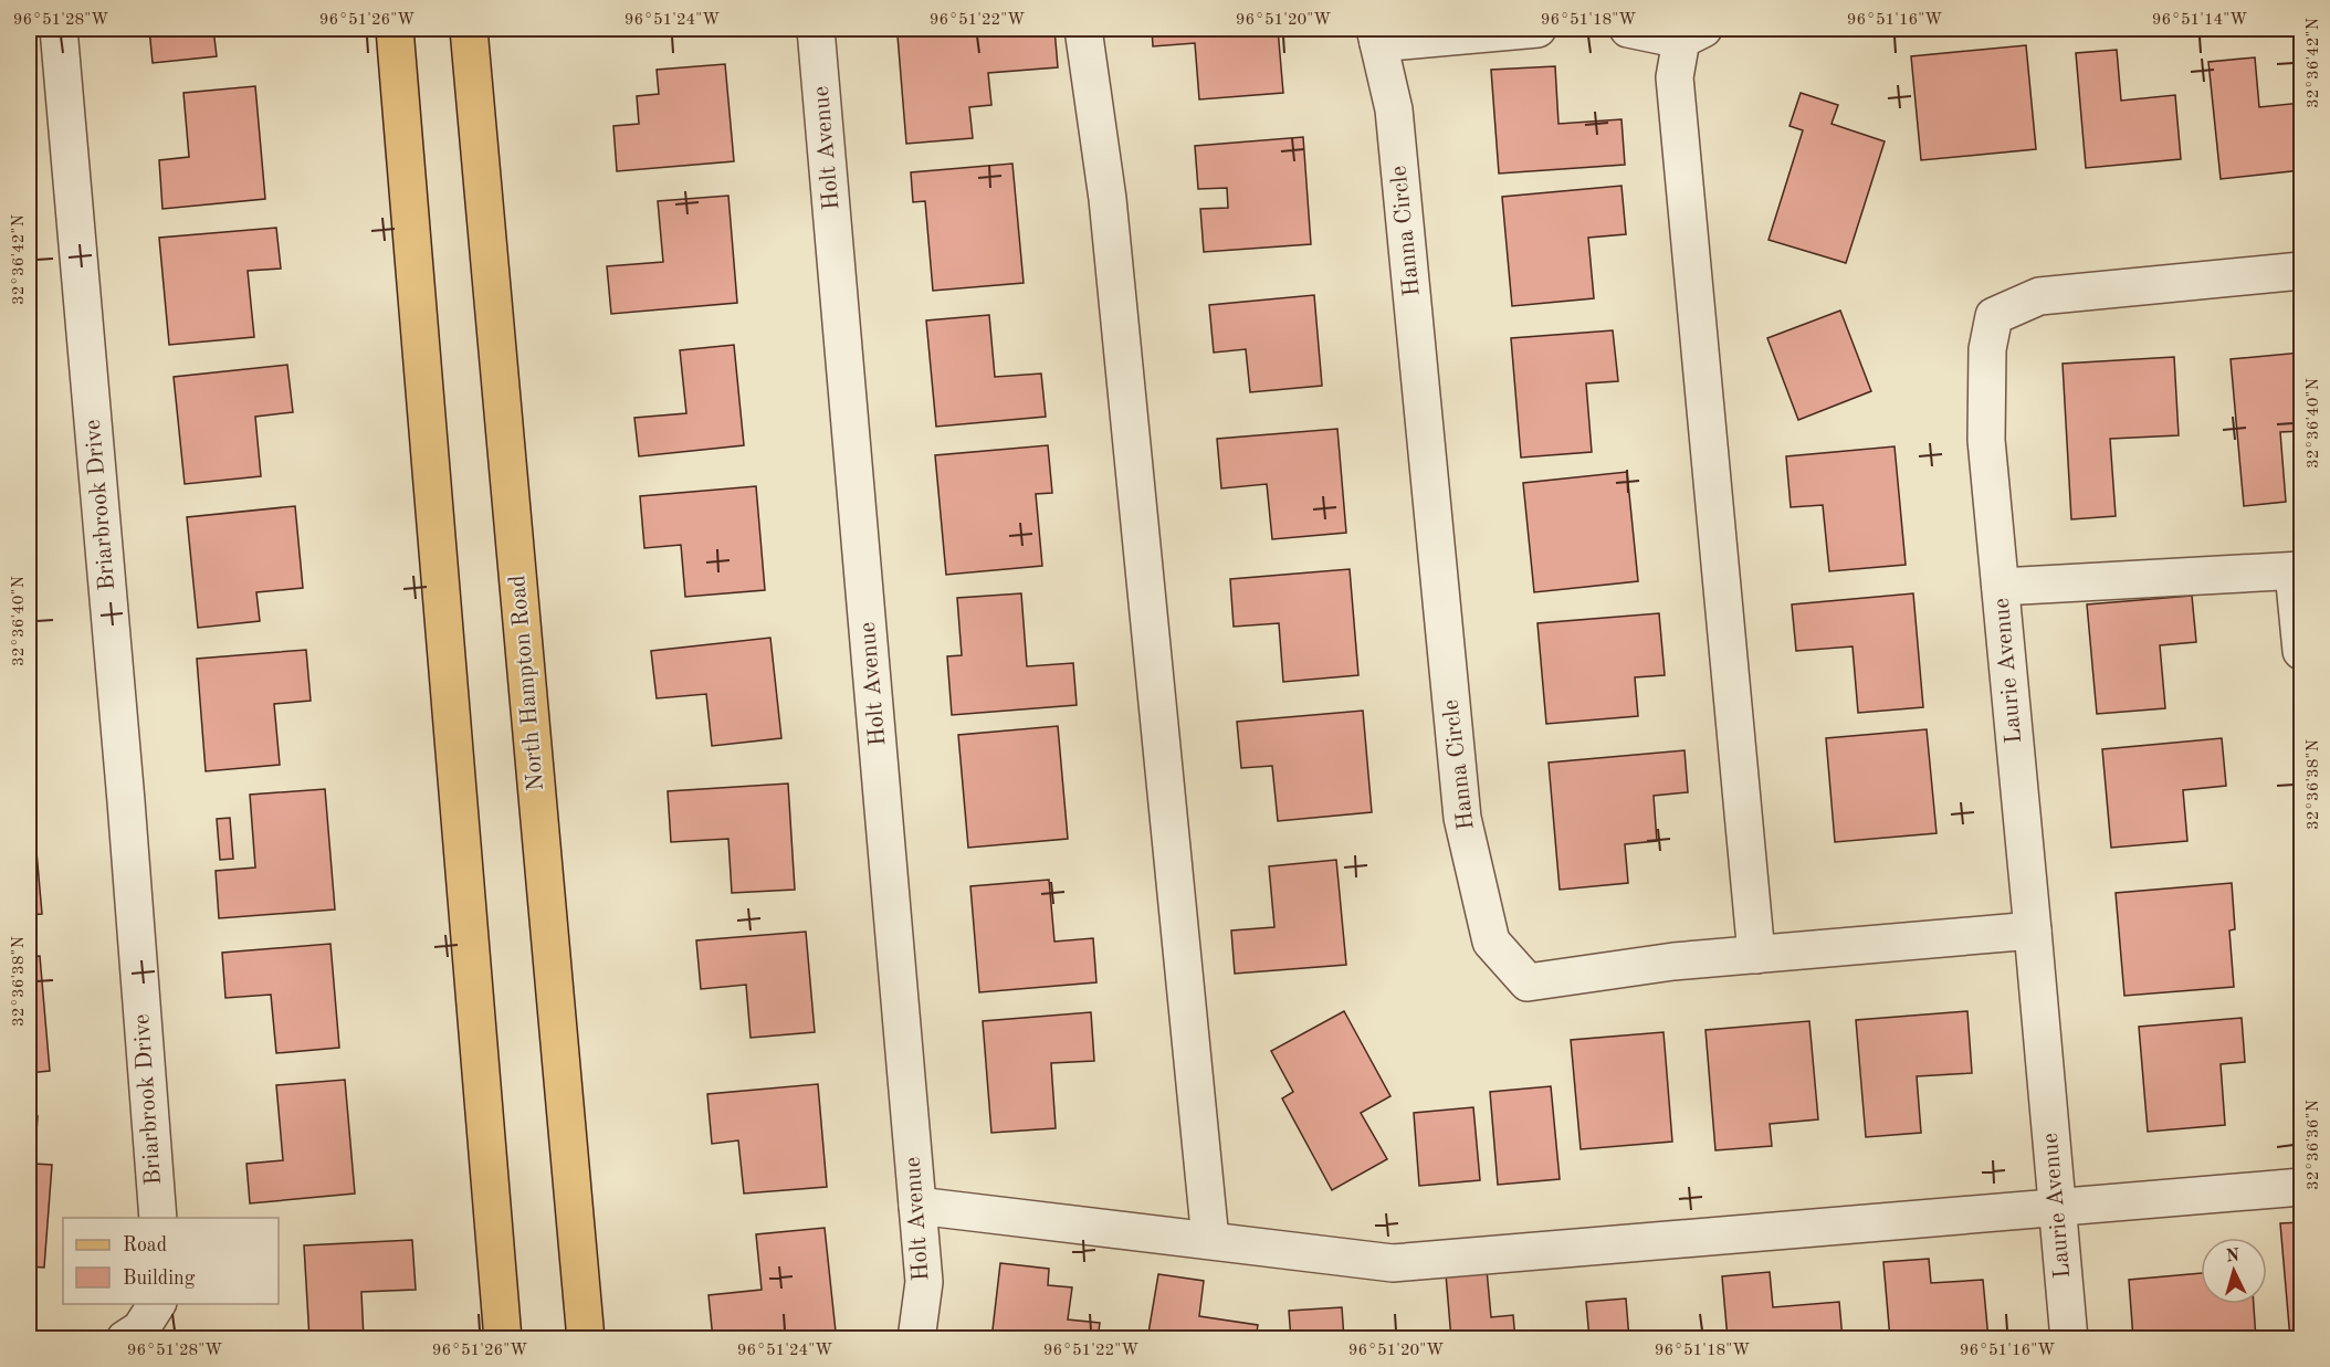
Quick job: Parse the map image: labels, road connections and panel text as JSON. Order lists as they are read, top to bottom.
{
  "streets": {
    "main road": ["North Hampton Road"],
    "street": [
      "Holt Avenue",
      "Hanna Circle",
      "Briarbrook Drive",
      "Laurie Avenue"
    ]
  },
  "crossings": [
    ["Hanna Circle", "Laurie Avenue"]
  ],
  "legend": ["Road", "Building"],
  "north": "top",
  "coordinates": [
    "96°51'28\"W",
    "96°51'26\"W",
    "96°51'24\"W",
    "96°51'22\"W",
    "96°51'20\"W",
    "96°51'18\"W",
    "96°51'16\"W",
    "96°51'14\"W",
    "32°36'42\"N",
    "32°36'40\"N",
    "32°36'38\"N",
    "32°36'36\"N"
  ]
}
